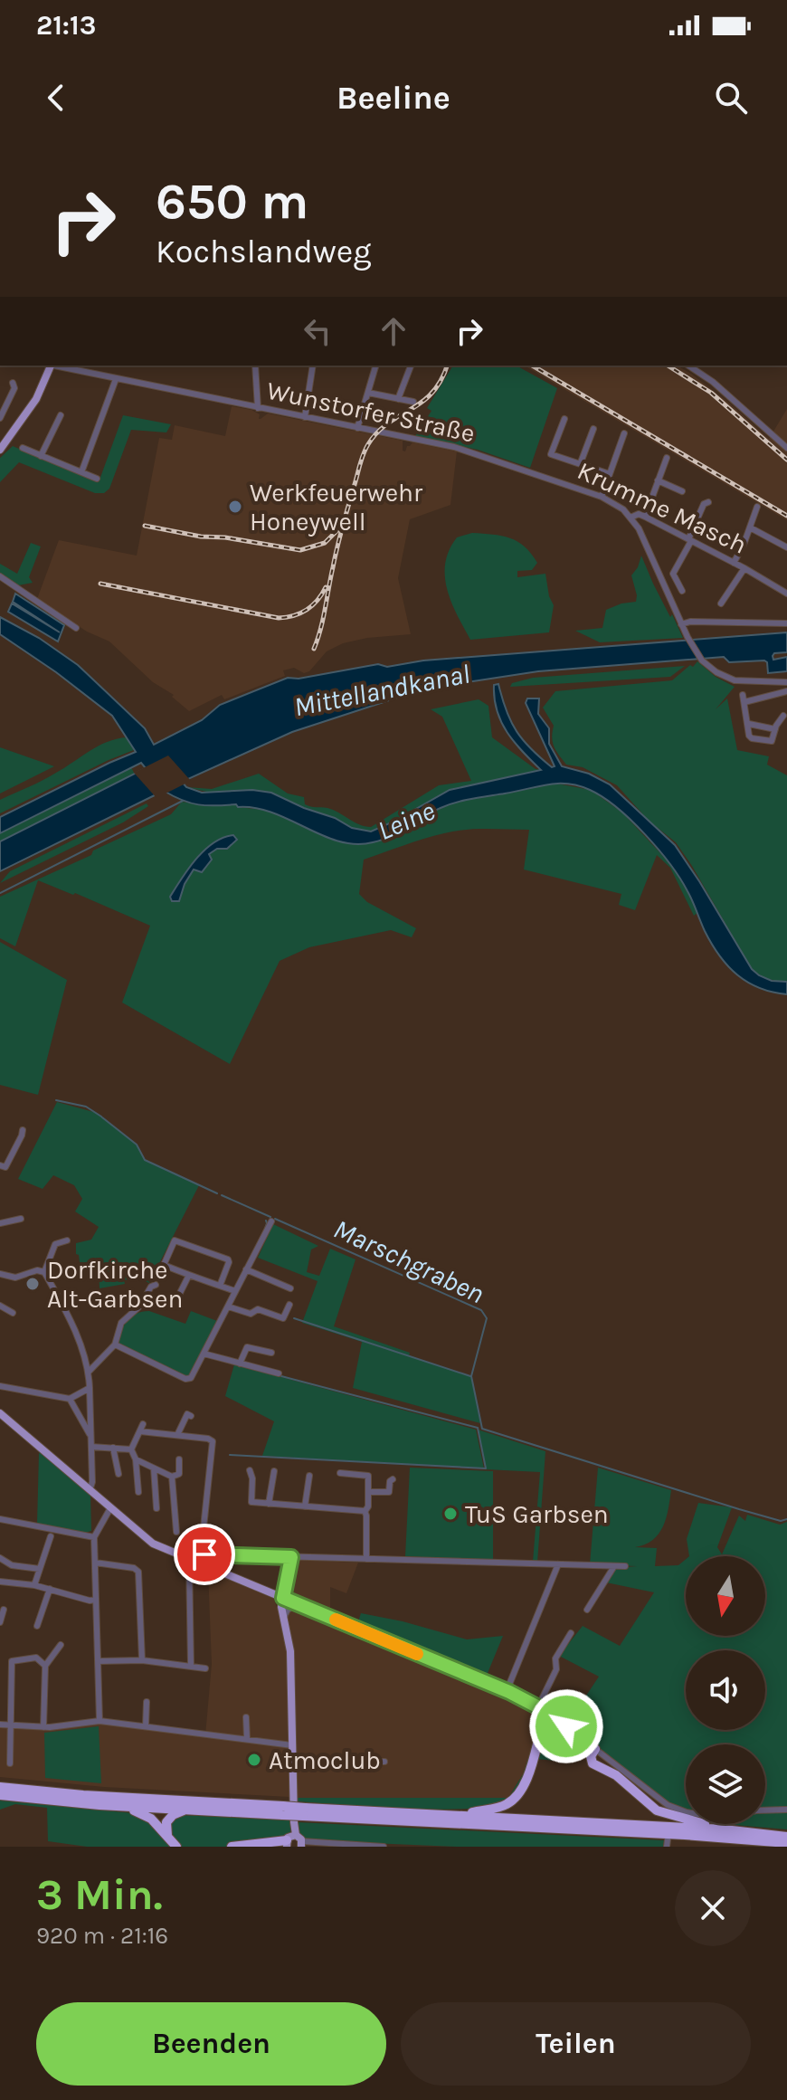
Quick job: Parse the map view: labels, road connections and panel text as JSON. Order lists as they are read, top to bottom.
{
  "streets": {
    "street": ["Wunstorfer Straße", "Krumme Masch"]
  },
  "crossings": [
    ["Wunstorfer Straße", "Krumme Masch"]
  ],
  "water": ["Mittellandkanal", "Leine", "Marschgraben"],
  "places": [
    "Werkfeuerwehr Honeywell",
    "Dorfkirche Alt-Garbsen",
    "TuS Garbsen",
    "Atmoclub"
  ],
  "north": "bottom",
  "page": {
    "status": "21:13",
    "header": "Beeline",
    "turn": ["650 m", "Kochslandweg"],
    "heading": ["3 Min.", "920 m · 21:16"],
    "buttons": ["Beenden", "Teilen"]
  }
}
